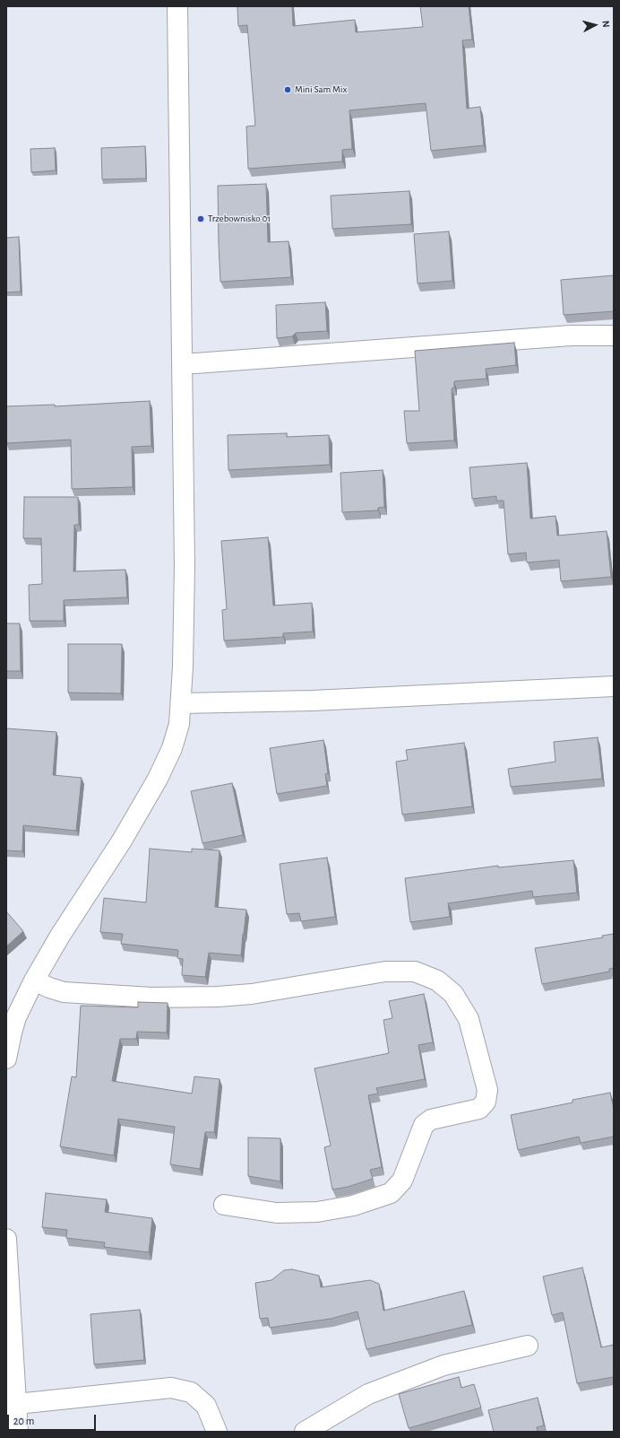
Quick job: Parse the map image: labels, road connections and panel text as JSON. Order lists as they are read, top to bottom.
{
  "places": ["Mini Sam Mix", "Trzebownisko 01"],
  "scale_bar": "20 m",
  "north": "right"
}
